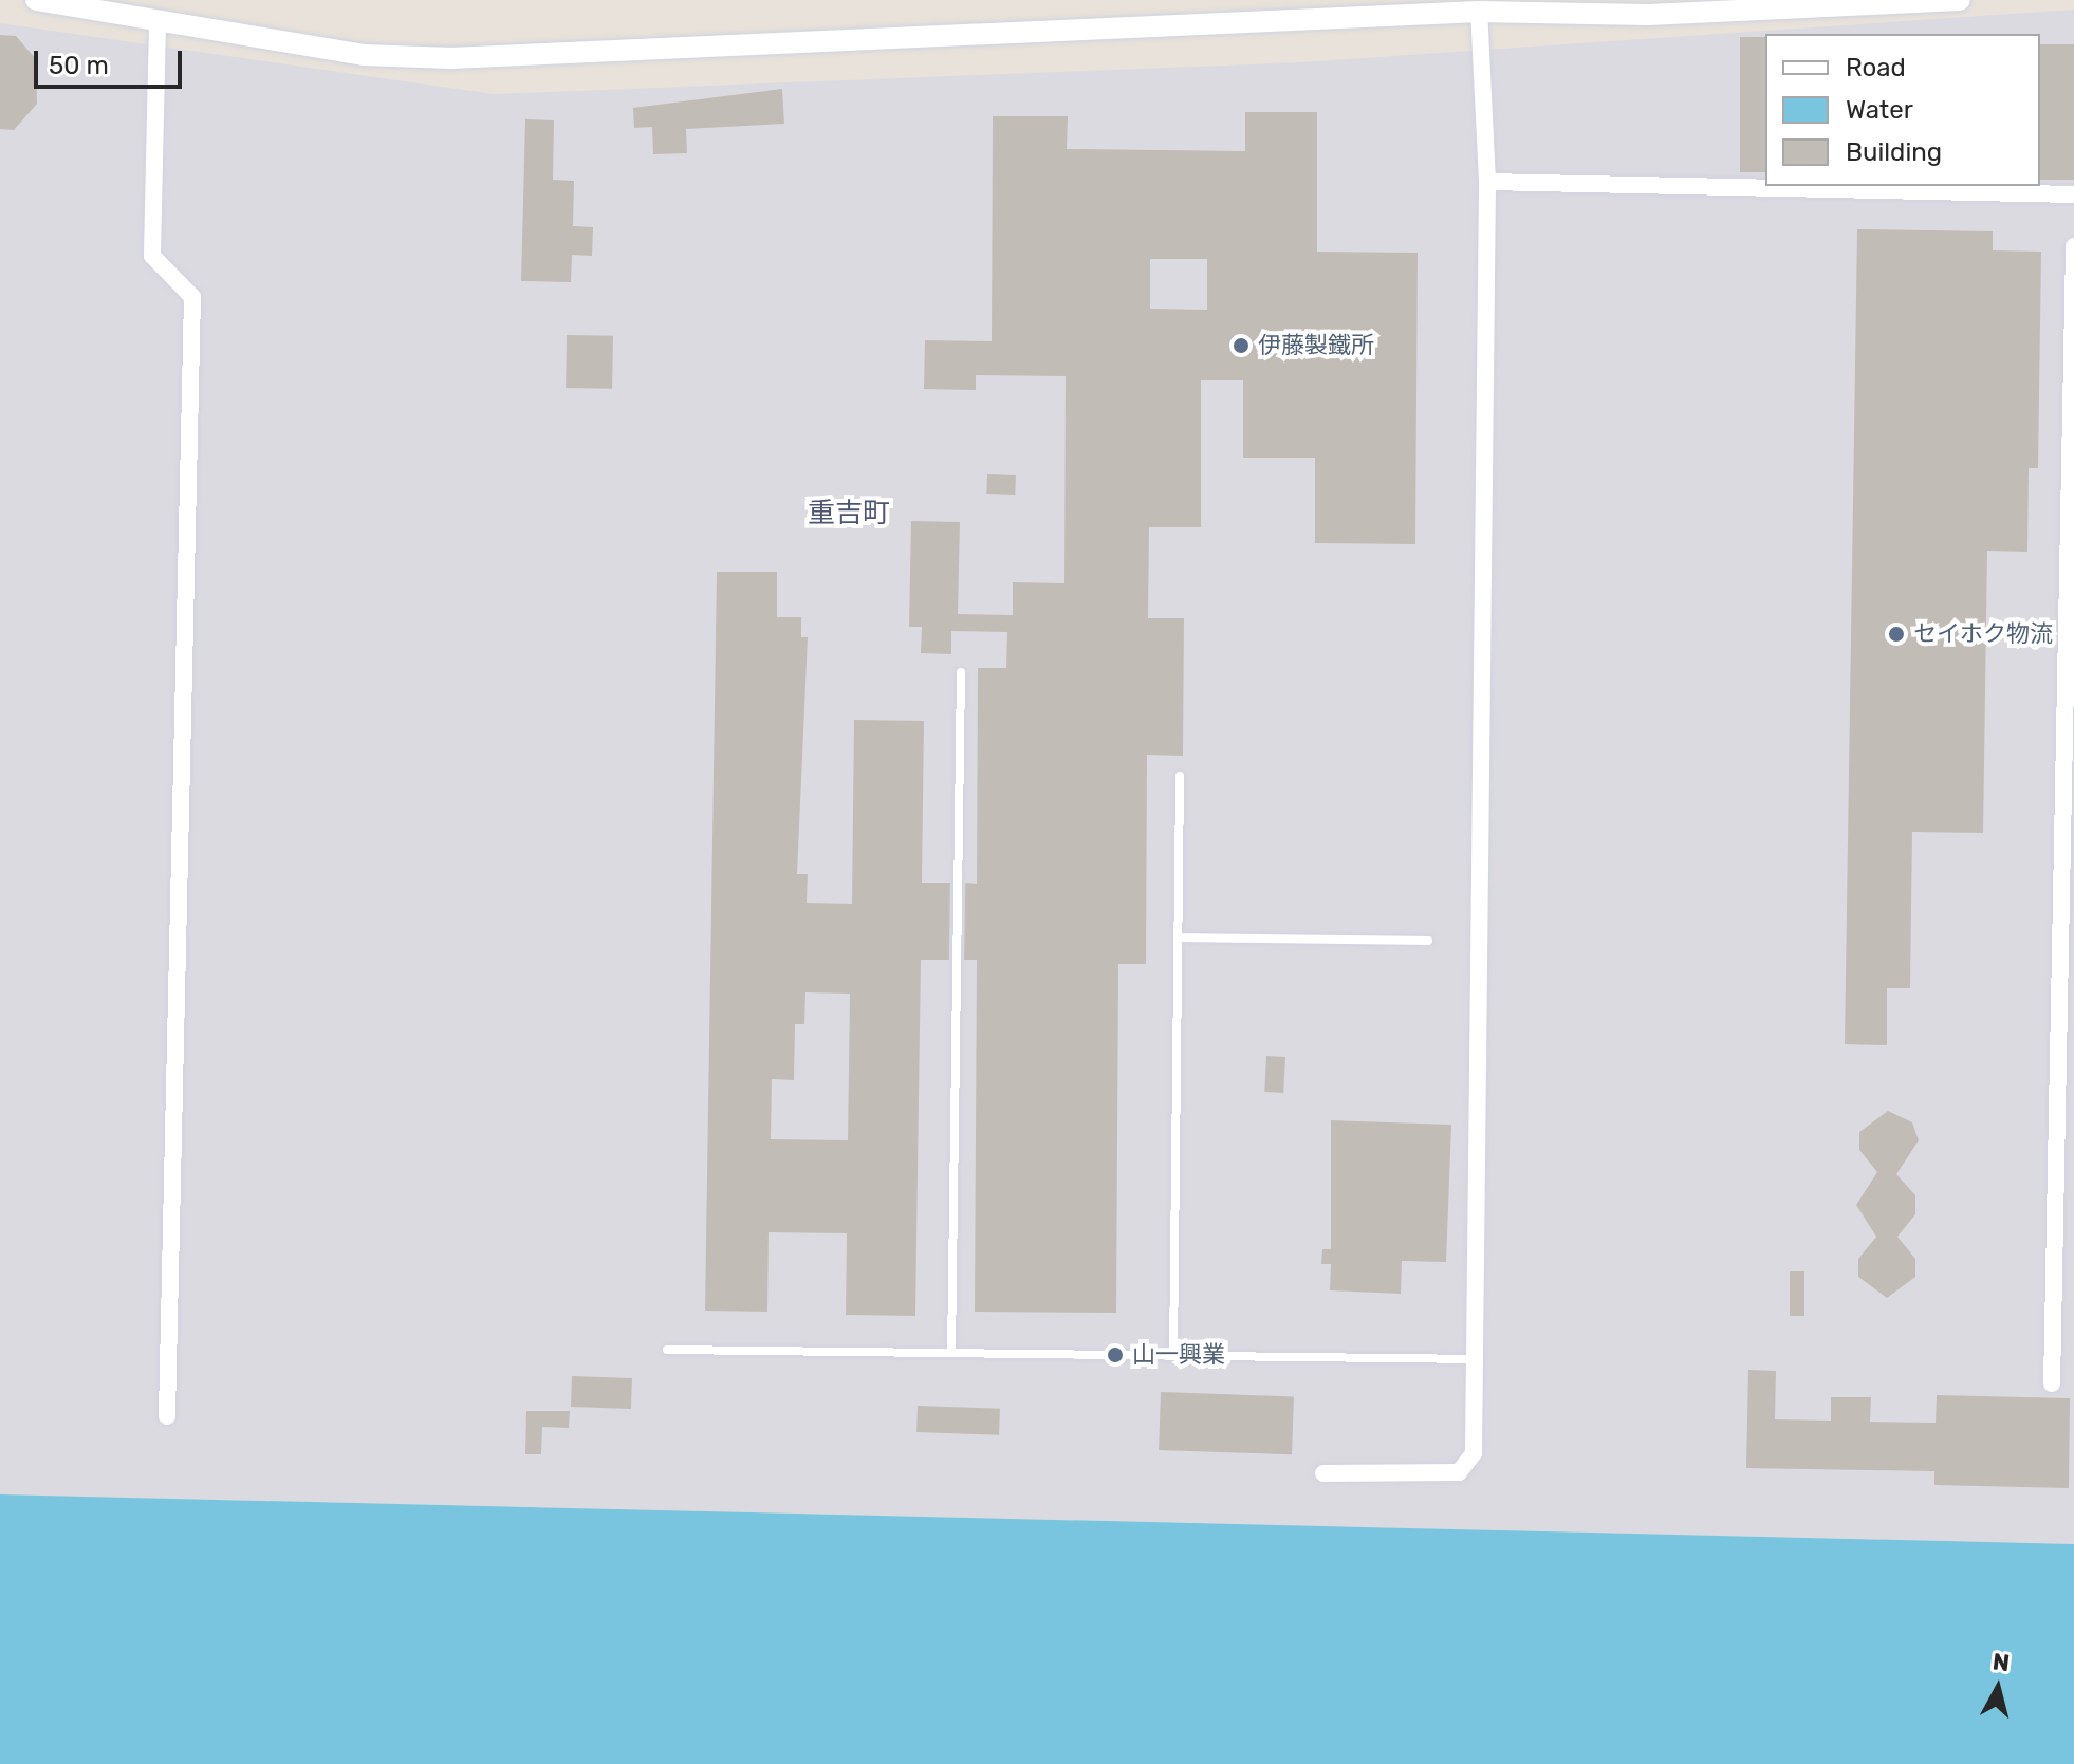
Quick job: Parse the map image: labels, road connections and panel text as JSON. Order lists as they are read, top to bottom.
{
  "districts": ["重吉町"],
  "places": ["伊藤製鐵所", "セイホク物流", "山一興業"],
  "legend": ["Road", "Water", "Building"],
  "scale_bar": "50 m",
  "north": "top"
}
